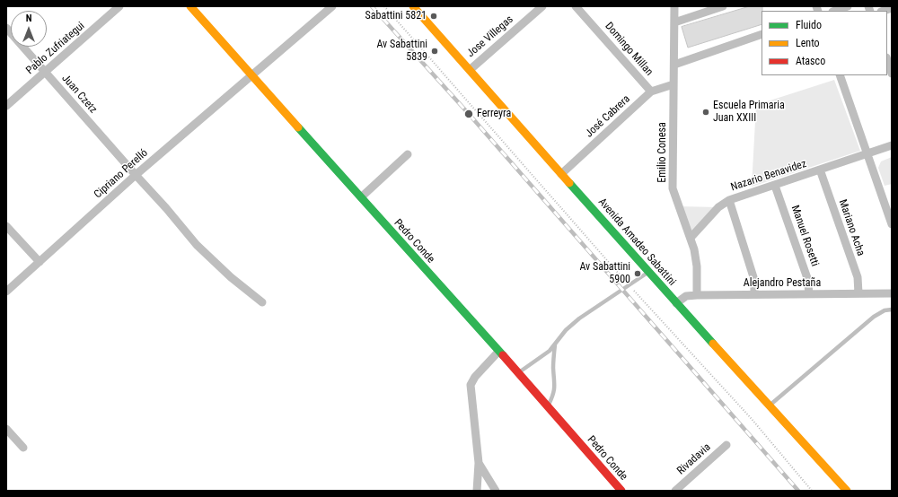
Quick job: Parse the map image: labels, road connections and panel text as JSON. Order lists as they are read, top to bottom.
{
  "streets": {
    "main road": ["Pedro Conde", "Avenida Amadeo Sabattini"],
    "street": [
      "Jose Villegas",
      "Pablo Zufriategui",
      "Domingo Millan",
      "Juan Czetz",
      "José Cabrera",
      "Emilio Conesa",
      "Cipriano Perelló",
      "Nazario Benavidez",
      "Mariano Acha",
      "Manuel Rosetti",
      "Alejandro Pestaña",
      "Rivadavia"
    ]
  },
  "crossings": [
    ["Jose Villegas", "Avenida Amadeo Sabattini"],
    ["Pablo Zufriategui", "Juan Czetz"],
    ["Domingo Millan", "José Cabrera"],
    ["Juan Czetz", "Cipriano Perelló"],
    ["José Cabrera", "Emilio Conesa"],
    ["José Cabrera", "Avenida Amadeo Sabattini"],
    ["Emilio Conesa", "Nazario Benavidez"],
    ["Emilio Conesa", "Alejandro Pestaña"],
    ["Cipriano Perelló", "Pedro Conde"],
    ["Nazario Benavidez", "Mariano Acha"],
    ["Nazario Benavidez", "Manuel Rosetti"],
    ["Mariano Acha", "Alejandro Pestaña"],
    ["Manuel Rosetti", "Alejandro Pestaña"],
    ["Avenida Amadeo Sabattini", "Alejandro Pestaña"]
  ],
  "places": [
    "Sabattini 5821",
    "Av Sabattini 5839",
    "Escuela Primaria Juan XXIII",
    "Ferreyra",
    "Av Sabattini 5900"
  ],
  "legend": ["Fluido", "Lento", "Atasco"],
  "north": "top"
}
